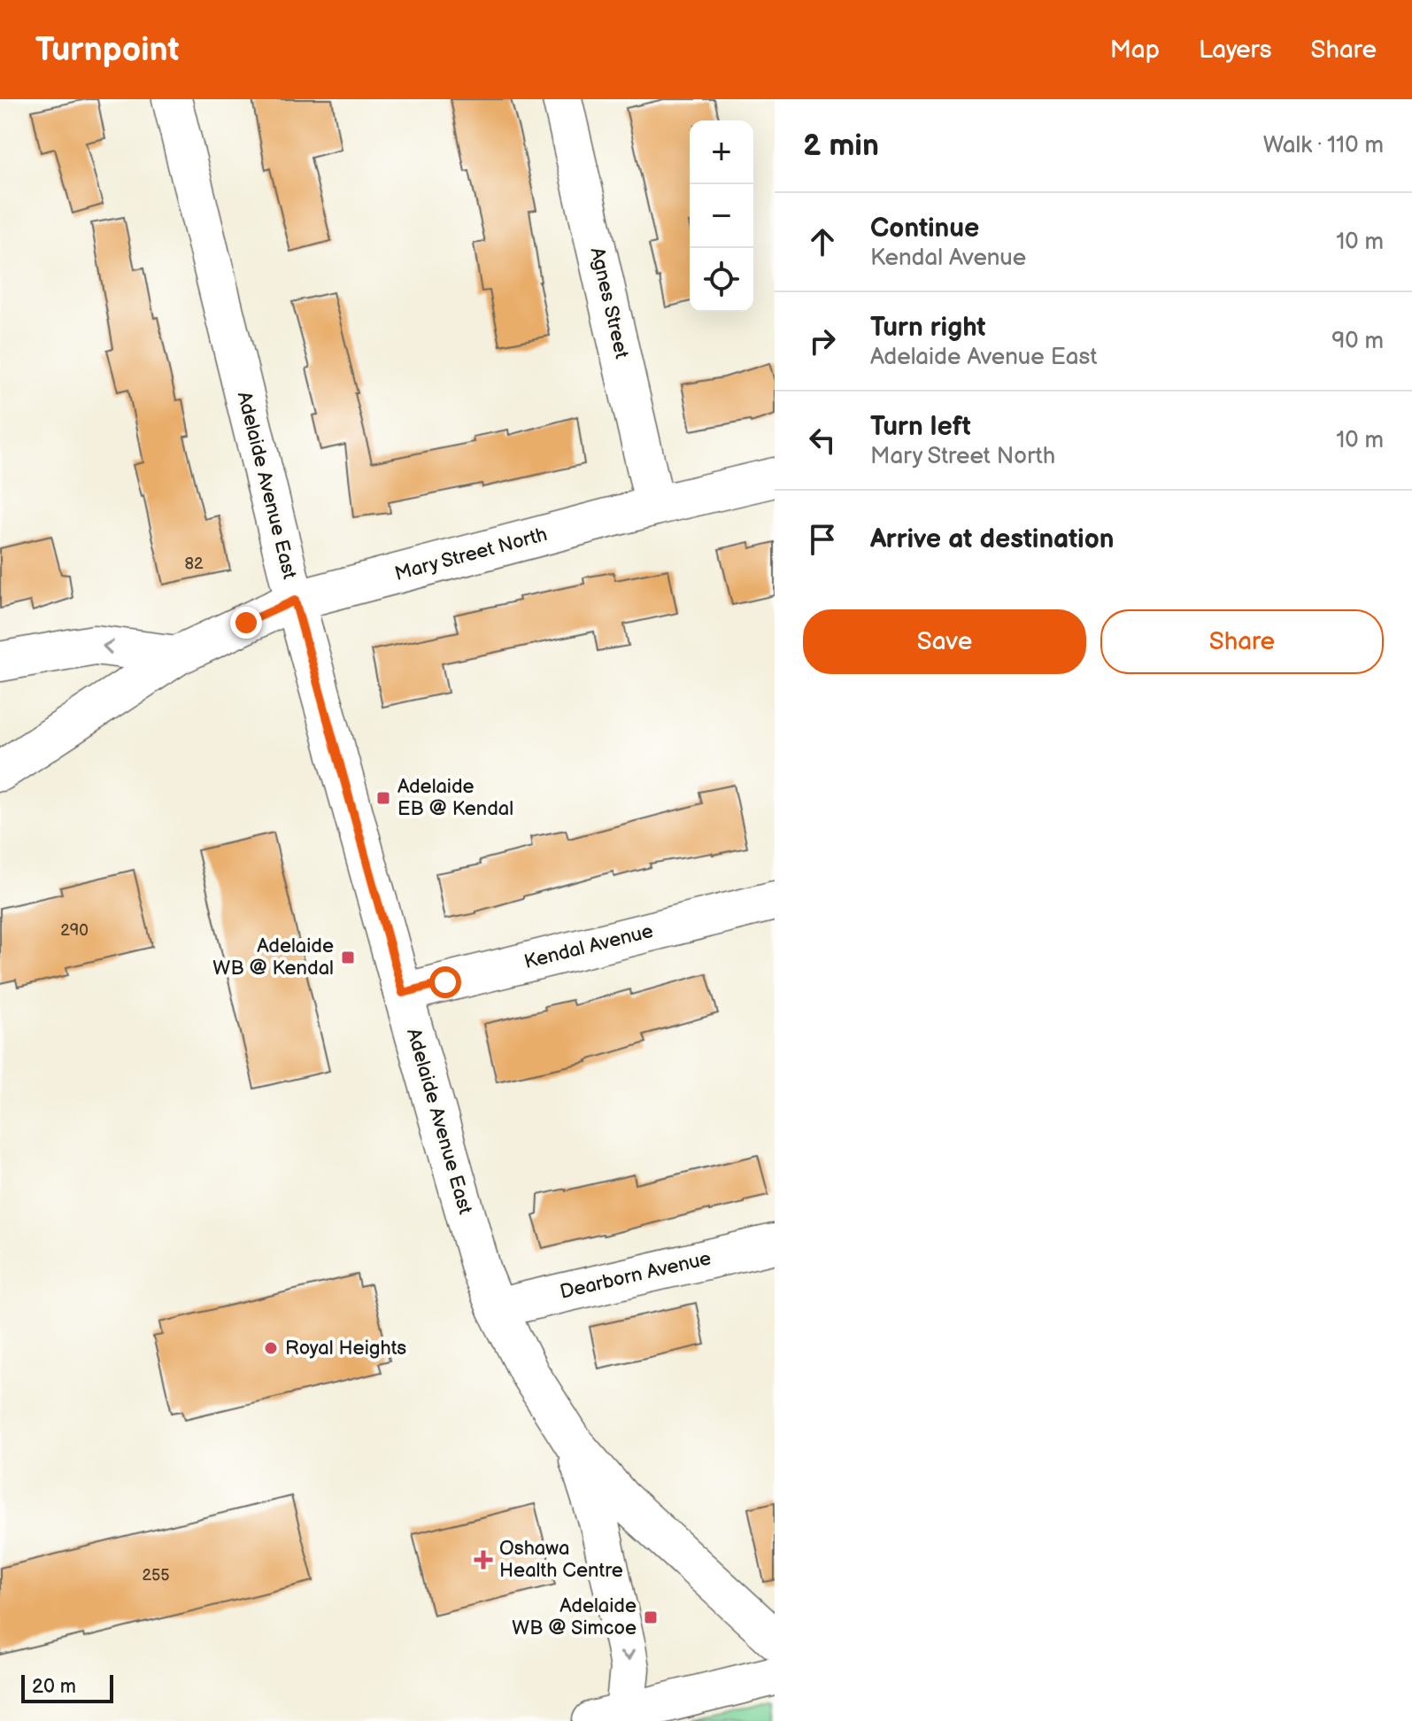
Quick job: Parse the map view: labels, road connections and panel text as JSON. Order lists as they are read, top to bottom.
{
  "streets": {
    "main road": [
      "Agnes Street",
      "Adelaide Avenue East",
      "Mary Street North",
      "Kendal Avenue",
      "Dearborn Avenue"
    ]
  },
  "crossings": [
    ["Agnes Street", "Mary Street North"],
    ["Adelaide Avenue East", "Mary Street North"],
    ["Adelaide Avenue East", "Kendal Avenue"],
    ["Adelaide Avenue East", "Dearborn Avenue"]
  ],
  "places": {
    "transit": ["Adelaide EB @ Kendal", "Adelaide WB @ Kendal", "Adelaide WB @ Simcoe"],
    "other": ["Royal Heights"],
    "health": ["Oshawa Health Centre"]
  },
  "house_numbers": ["82", "290", "255"],
  "scale_bar": "20 m",
  "page": {
    "header": "Turnpoint",
    "nav": ["Map", "Layers", "Share"],
    "heading": ["2 min", "Walk · 110 m"],
    "map_buttons": ["+", "−"],
    "list": [
      ["Continue", "Kendal Avenue", "10 m"],
      ["Turn right", "Adelaide Avenue East", "90 m"],
      ["Turn left", "Mary Street North", "10 m"],
      "Arrive at destination"
    ],
    "buttons": ["Save", "Share"],
    "scale": "20 m"
  }
}
